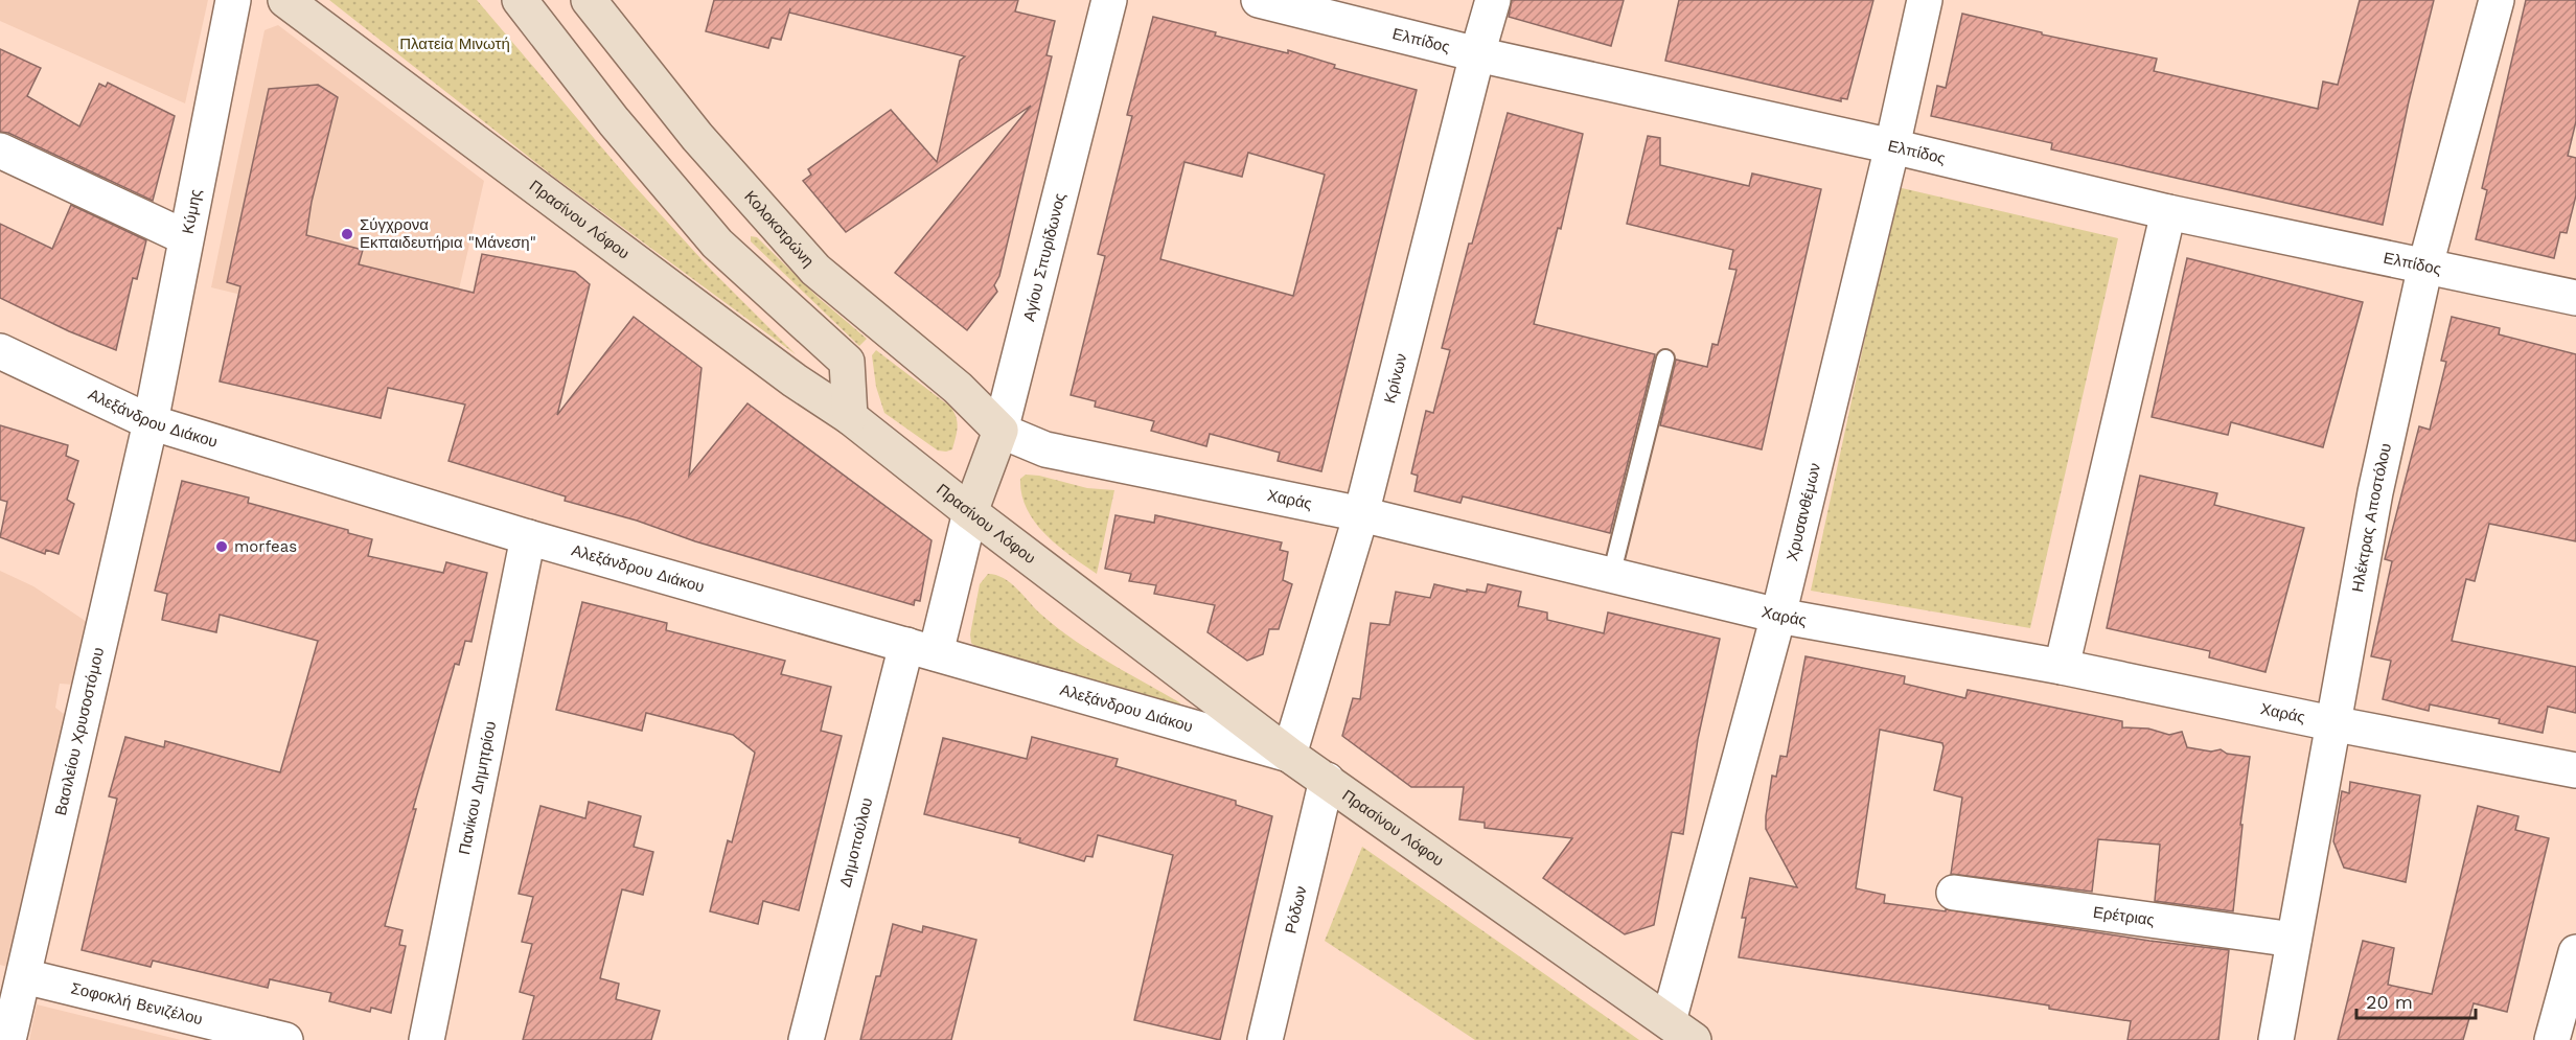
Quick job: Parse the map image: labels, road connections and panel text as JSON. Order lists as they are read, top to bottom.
{
  "streets": {
    "street": [
      "Ελπίδος",
      "Κύμης",
      "Πρασίνου Λόφου",
      "Κολοκοτρώνη",
      "Αγίου Σπυρίδωνος",
      "Κρίνων",
      "Αλεξάνδρου Διάκου",
      "Χαράς",
      "Χρυσανθέμων",
      "Ηλέκτρας Αποστόλου",
      "Βασιλείου Χρυσοστόμου",
      "Πανίκου Δημητρίου",
      "Δημοπούλου",
      "Ρόδων",
      "Ερέτριας",
      "Σοφοκλή Βενιζέλου"
    ]
  },
  "crossings": [
    ["Ελπίδος", "Κρίνων"],
    ["Ελπίδος", "Χρυσανθέμων"],
    ["Ελπίδος", "Ηλέκτρας Αποστόλου"],
    ["Κύμης", "Αλεξάνδρου Διάκου"],
    ["Κύμης", "Βασιλείου Χρυσοστόμου"],
    ["Πρασίνου Λόφου", "Αγίου Σπυρίδωνος"],
    ["Πρασίνου Λόφου", "Κρίνων"],
    ["Πρασίνου Λόφου", "Αλεξάνδρου Διάκου"],
    ["Πρασίνου Λόφου", "Χρυσανθέμων"],
    ["Πρασίνου Λόφου", "Δημοπούλου"],
    ["Πρασίνου Λόφου", "Ρόδων"],
    ["Κολοκοτρώνη", "Αγίου Σπυρίδωνος"],
    ["Κολοκοτρώνη", "Χαράς"],
    ["Αγίου Σπυρίδωνος", "Χαράς"],
    ["Αγίου Σπυρίδωνος", "Δημοπούλου"],
    ["Κρίνων", "Αλεξάνδρου Διάκου"],
    ["Κρίνων", "Χαράς"],
    ["Αλεξάνδρου Διάκου", "Βασιλείου Χρυσοστόμου"],
    ["Αλεξάνδρου Διάκου", "Πανίκου Δημητρίου"],
    ["Αλεξάνδρου Διάκου", "Δημοπούλου"],
    ["Χαράς", "Χρυσανθέμων"],
    ["Χαράς", "Ηλέκτρας Αποστόλου"],
    ["Ηλέκτρας Αποστόλου", "Ερέτριας"],
    ["Βασιλείου Χρυσοστόμου", "Σοφοκλή Βενιζέλου"]
  ],
  "parks": ["Πλατεία Μινωτή"],
  "places": ["Σύγχρονα Εκπαιδευτήρια \"Μάνεση\"", "morfeas"],
  "scale_bar": "20 m"
}
